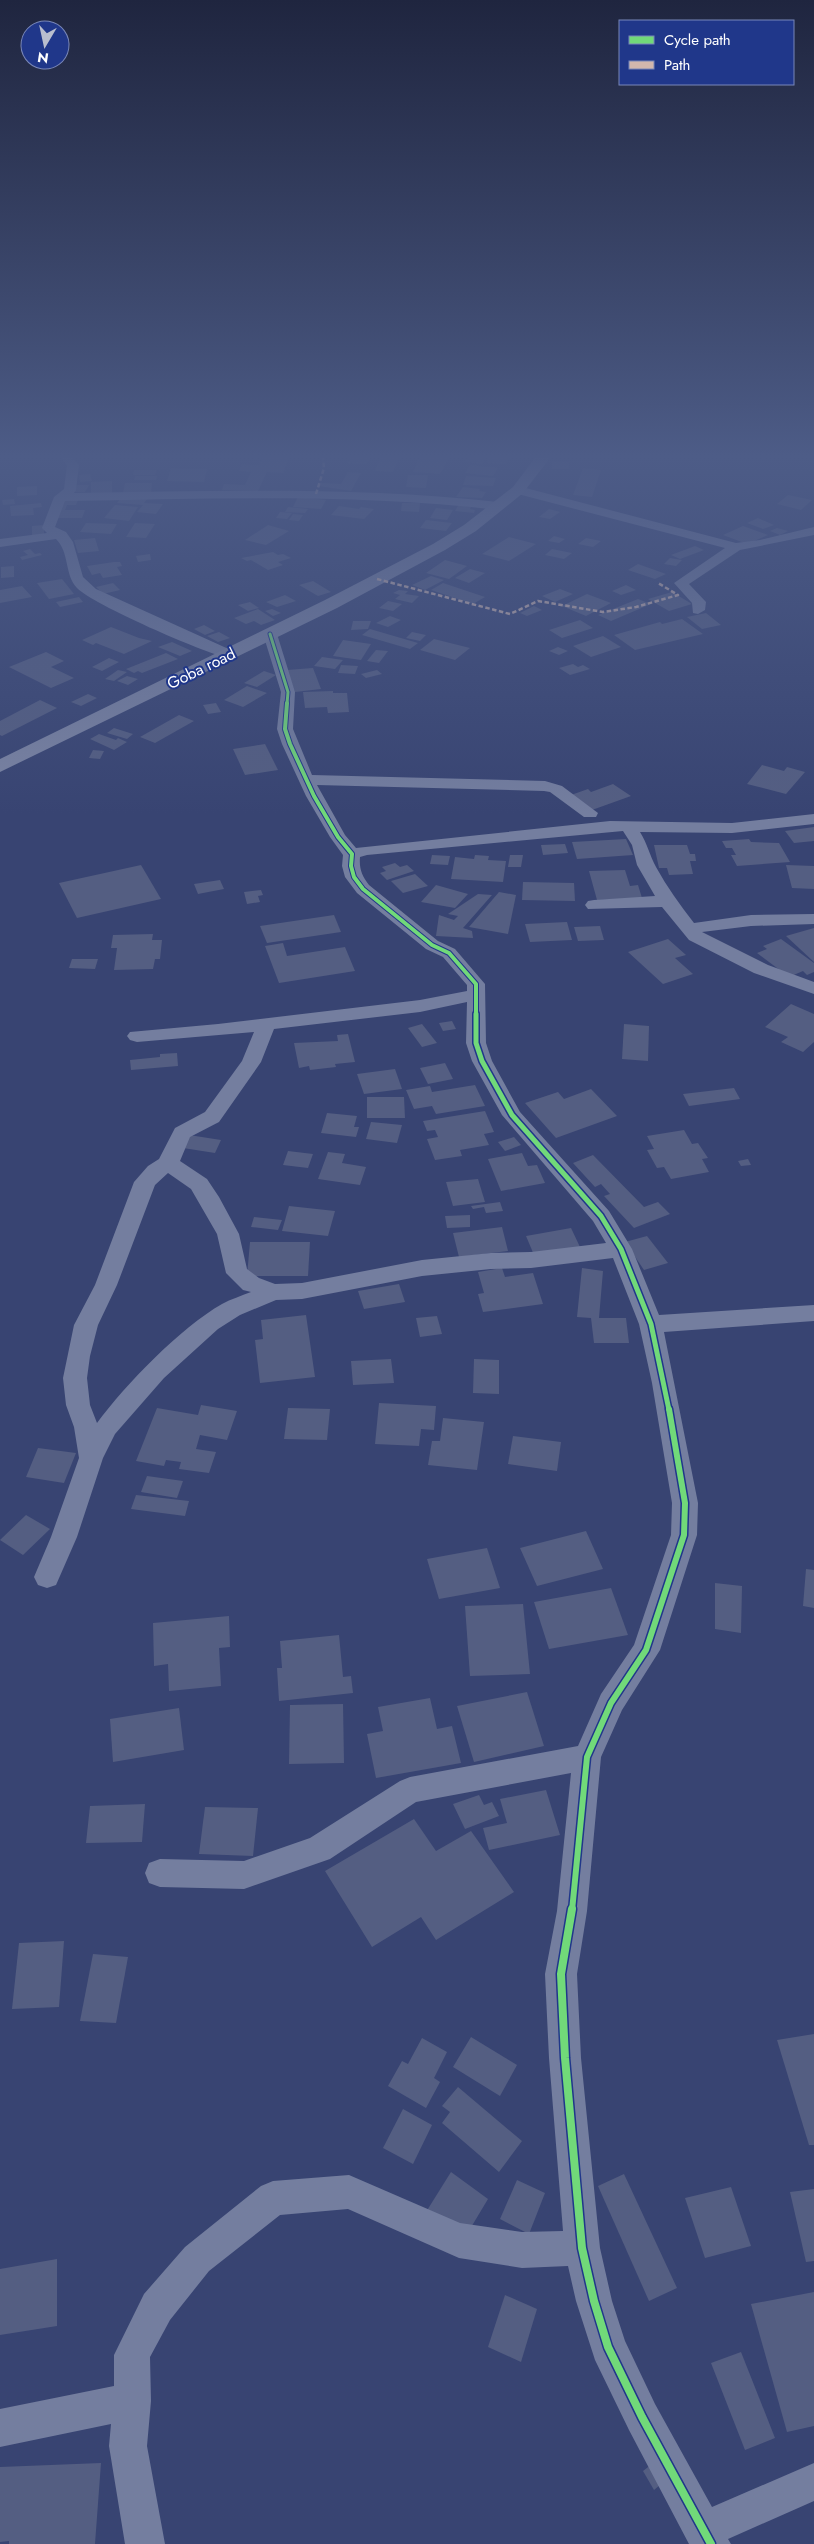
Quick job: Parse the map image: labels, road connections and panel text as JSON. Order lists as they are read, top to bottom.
{
  "streets": {
    "main road": ["Goba road"]
  },
  "legend": ["Cycle path", "Path"],
  "north": "bottom"
}
